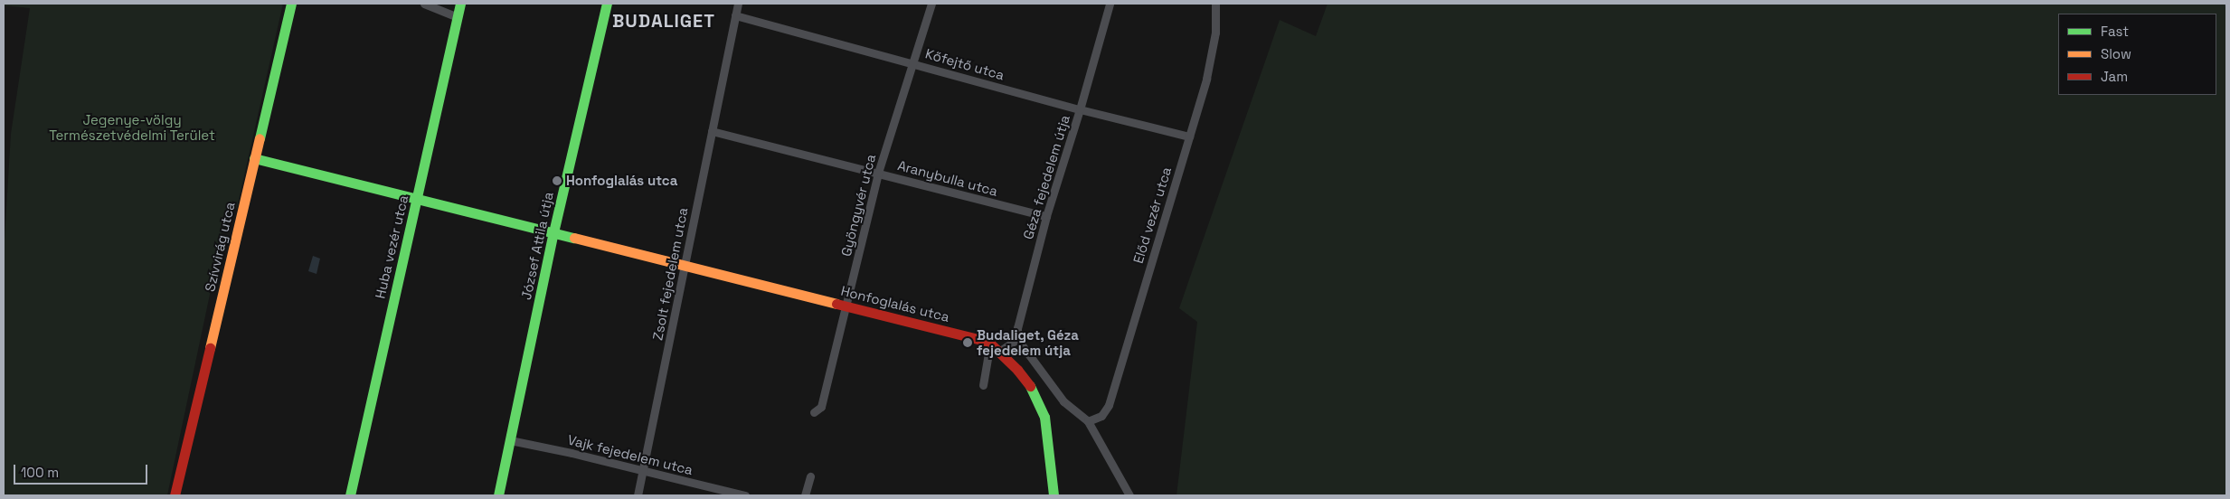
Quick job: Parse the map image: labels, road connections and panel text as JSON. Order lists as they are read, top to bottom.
{
  "streets": {
    "street": [
      "Kőfejtő utca",
      "Géza fejedelem útja",
      "Aranybulla utca",
      "Gyöngyvér utca",
      "Előd vezér utca",
      "József Attila útja",
      "Szívvirág utca",
      "Huba vezér utca",
      "Zsolt fejedelem utca",
      "Honfoglalás utca",
      "Vajk fejedelem utca"
    ]
  },
  "crossings": [
    ["Kőfejtő utca", "Géza fejedelem útja"],
    ["Kőfejtő utca", "Gyöngyvér utca"],
    ["Kőfejtő utca", "Előd vezér utca"],
    ["Kőfejtő utca", "Zsolt fejedelem utca"],
    ["Géza fejedelem útja", "Aranybulla utca"],
    ["Aranybulla utca", "Gyöngyvér utca"],
    ["Aranybulla utca", "Zsolt fejedelem utca"],
    ["Gyöngyvér utca", "Honfoglalás utca"],
    ["József Attila útja", "Honfoglalás utca"],
    ["József Attila útja", "Vajk fejedelem utca"],
    ["Szívvirág utca", "Honfoglalás utca"],
    ["Huba vezér utca", "Honfoglalás utca"],
    ["Zsolt fejedelem utca", "Honfoglalás utca"],
    ["Zsolt fejedelem utca", "Vajk fejedelem utca"]
  ],
  "districts": ["BUDALIGET"],
  "parks": ["Jegenye-völgy Természetvédelmi Terület"],
  "places": ["Honfoglalás utca", "Budaliget, Géza fejedelem útja"],
  "legend": ["Fast", "Slow", "Jam"],
  "scale_bar": "100 m"
}
